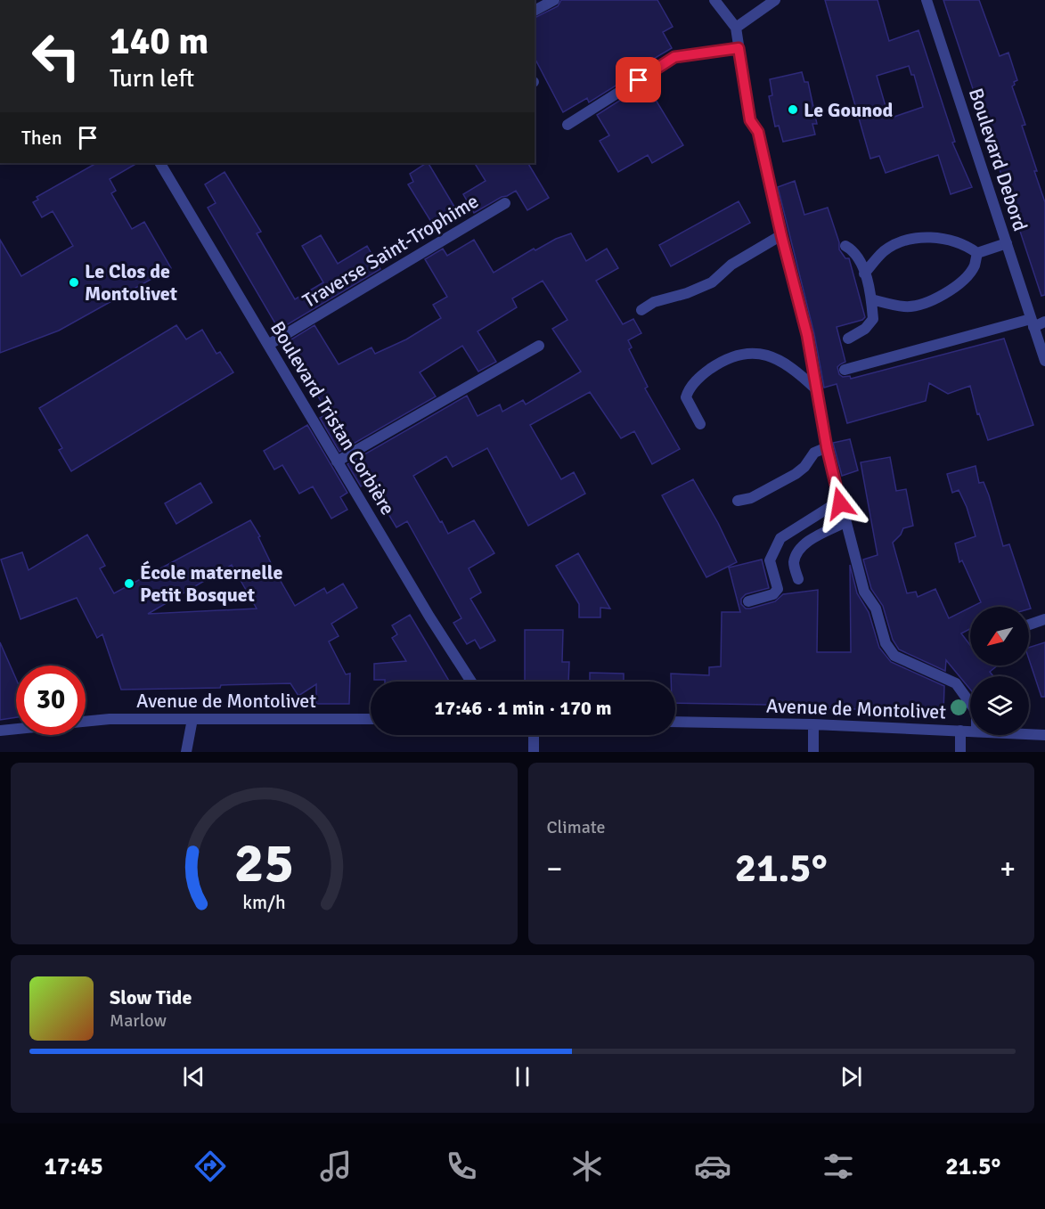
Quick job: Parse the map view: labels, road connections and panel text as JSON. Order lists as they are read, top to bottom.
{
  "streets": {
    "street": [
      "Boulevard Debord",
      "Traverse Saint-Trophime",
      "Boulevard Tristan Corbière",
      "Avenue de Montolivet"
    ]
  },
  "crossings": [
    ["Traverse Saint-Trophime", "Boulevard Tristan Corbière"]
  ],
  "places": ["Le Gounod", "Le Clos de Montolivet", "École maternelle Petit Bosquet"],
  "north": "bottom left",
  "page": {
    "turn": ["140 m", "Turn left"],
    "then": "Then",
    "limit": "30",
    "trip": "17:46 · 1 min · 170 m",
    "tile": "Climate",
    "heat": ["−", "21.5°", "+"],
    "song": ["Slow Tide", "Marlow"],
    "tabs": ["17:45", "21.5°"],
    "gauge": ["25", "km/h"]
  }
}
